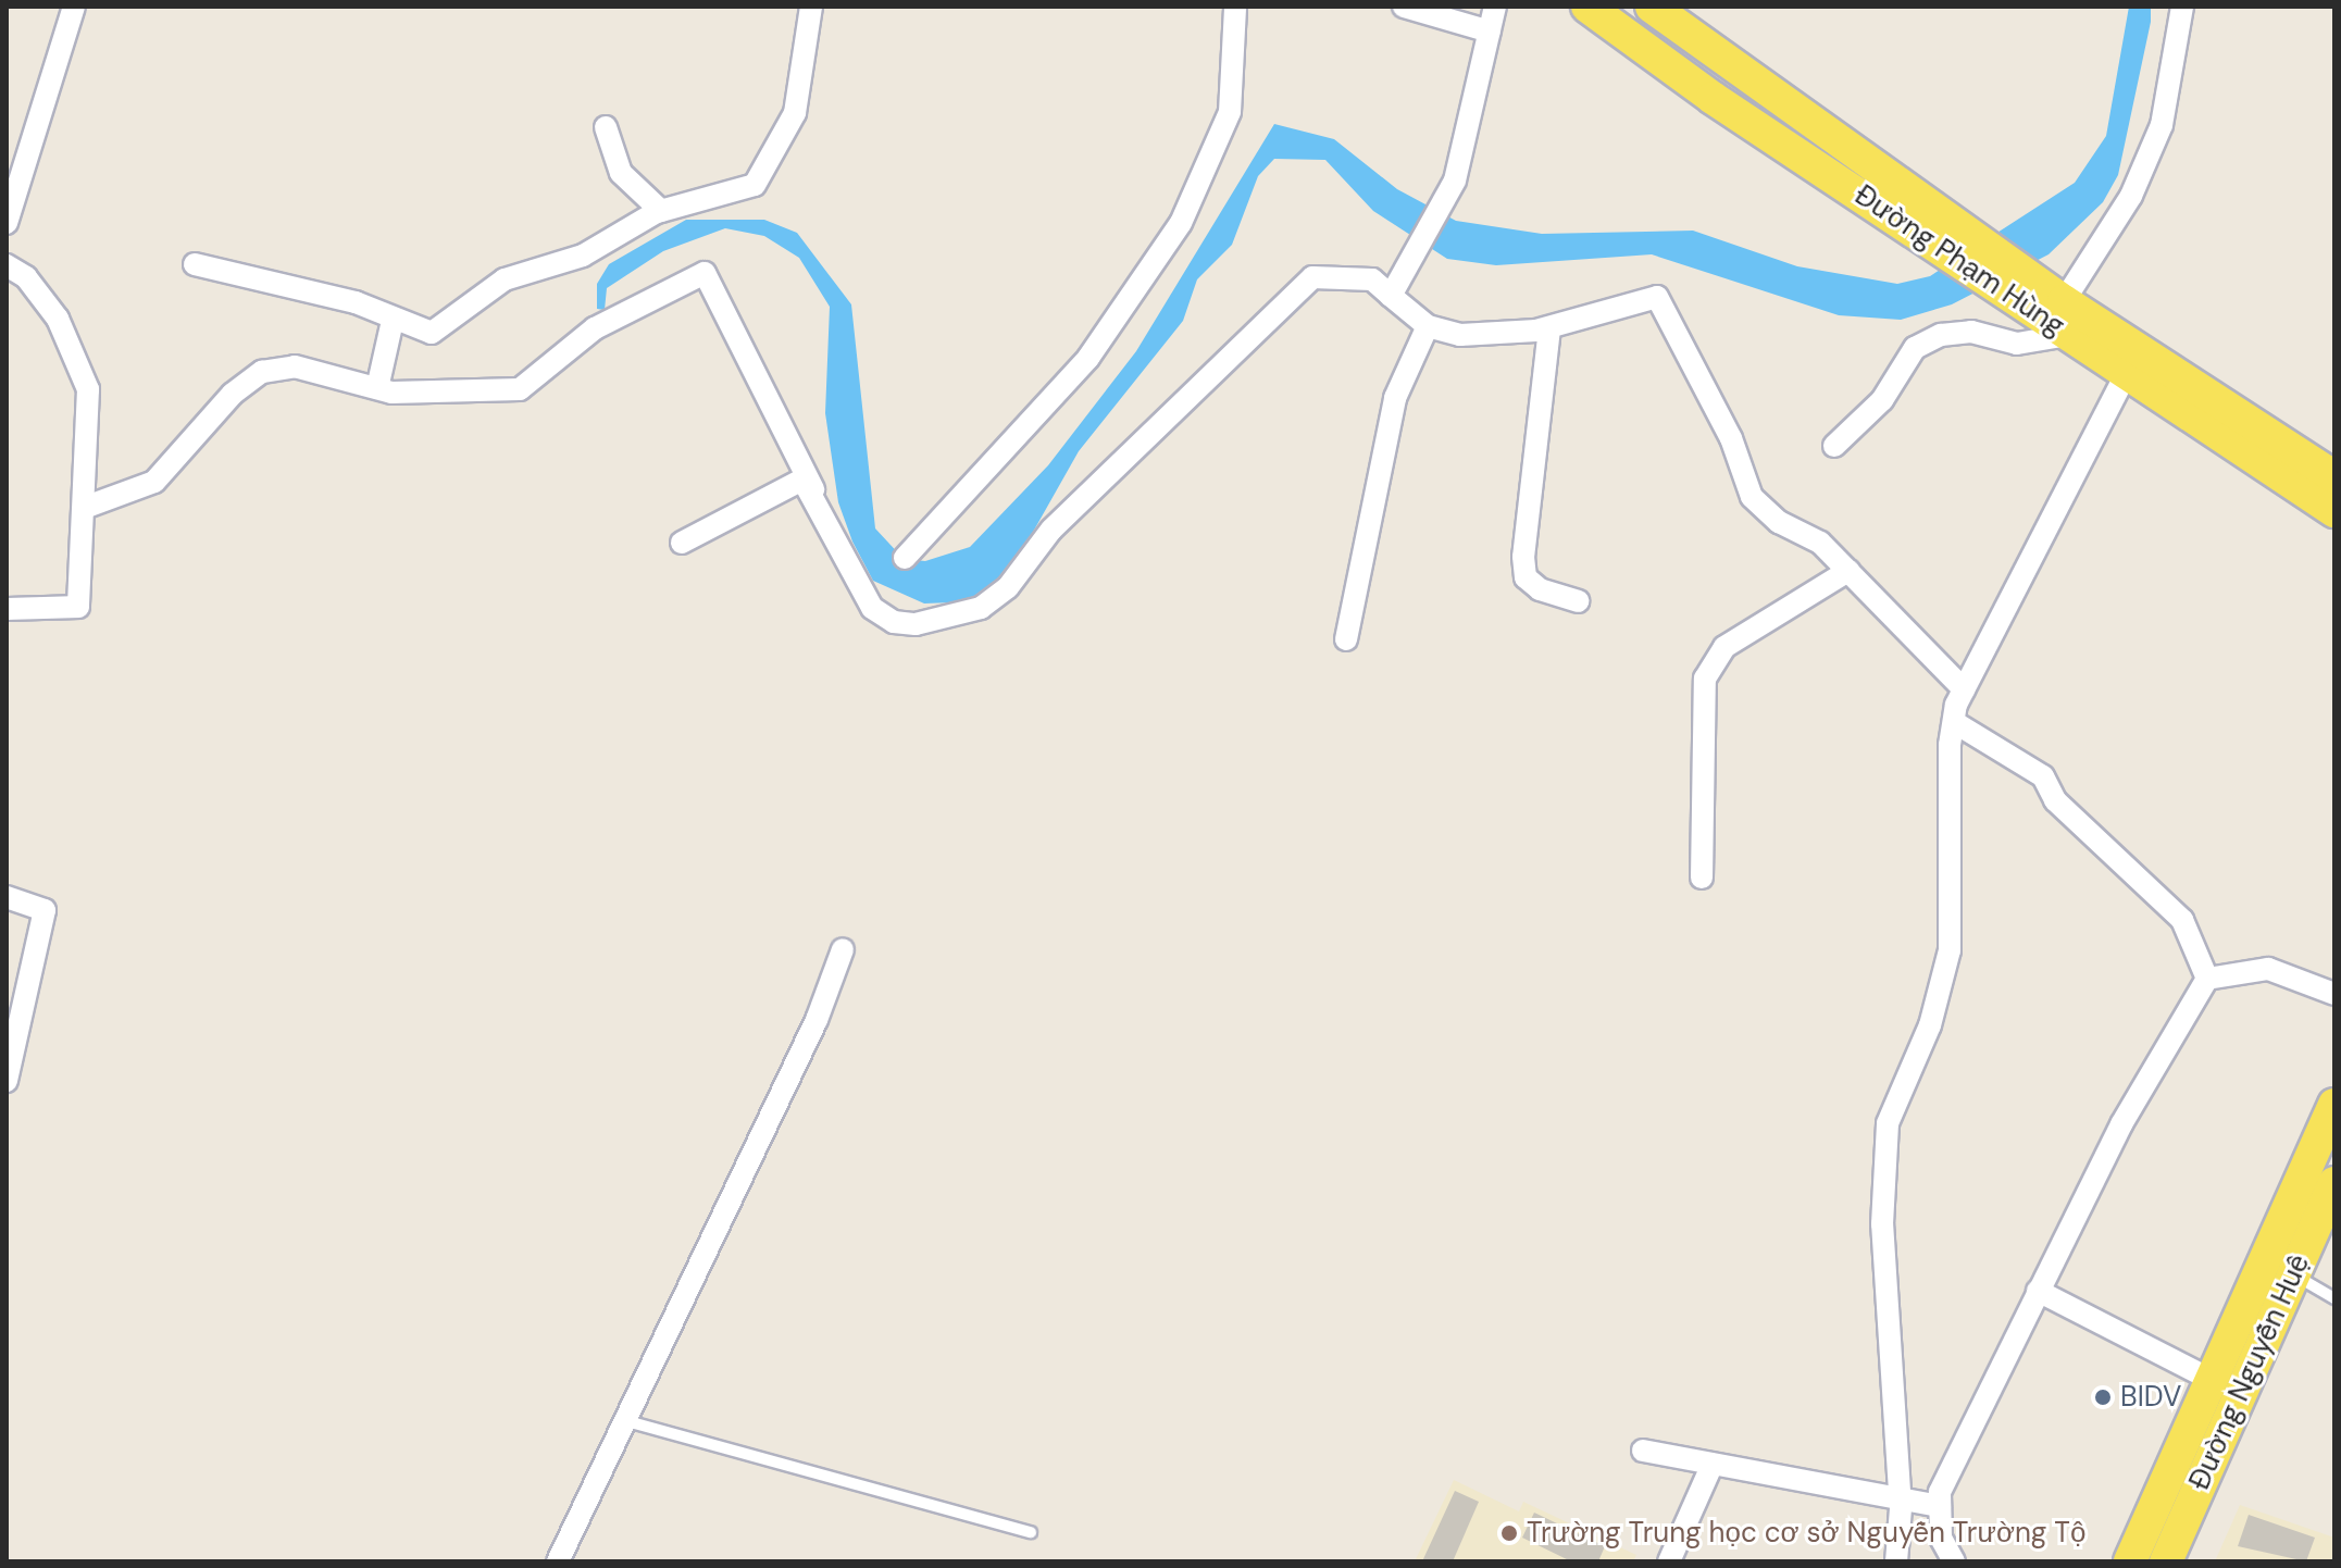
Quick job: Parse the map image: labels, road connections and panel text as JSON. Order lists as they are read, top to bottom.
{
  "streets": {
    "main road": ["Đường Phạm Hùng", "Đường Nguyễn Huệ"]
  },
  "places": ["BIDV", "Trường Trung học cơ sở Nguyễn Trường Tộ"]
}
